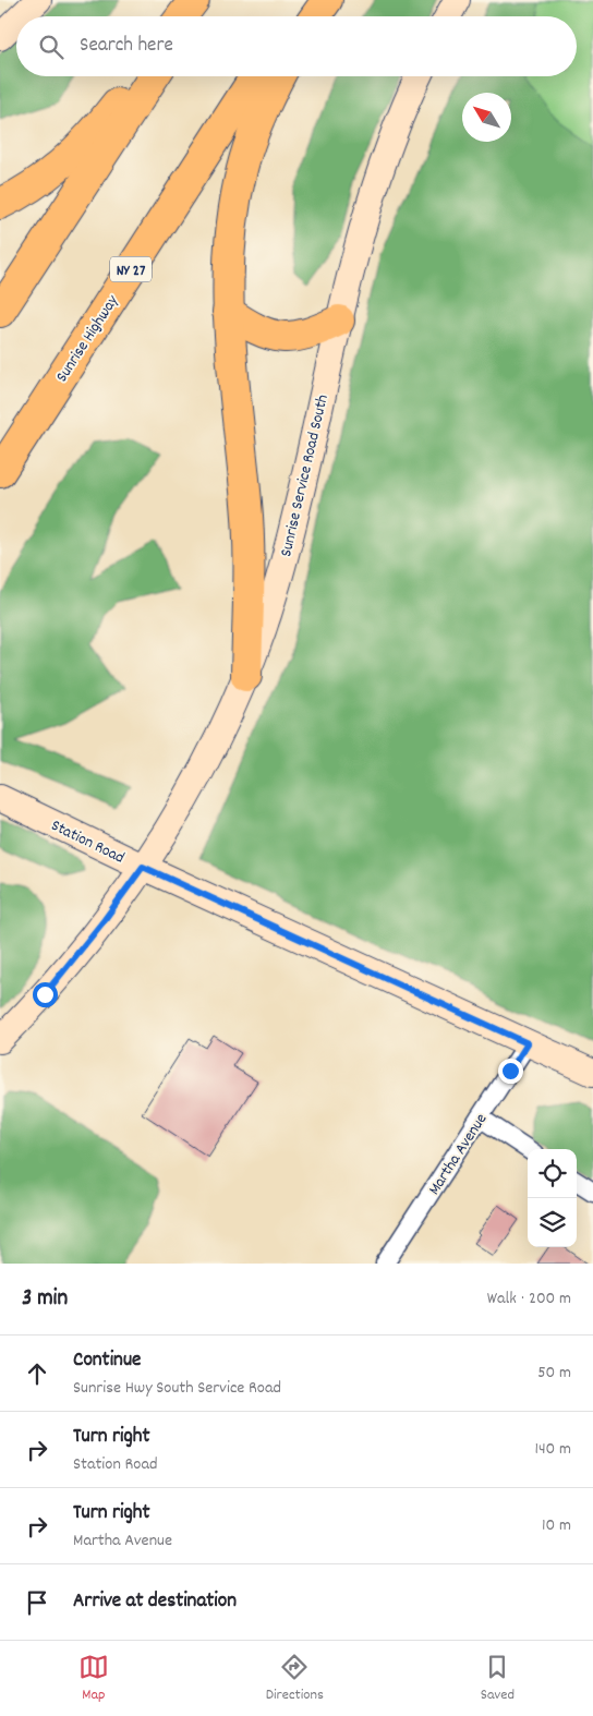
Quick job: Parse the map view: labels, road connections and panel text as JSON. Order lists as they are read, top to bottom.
{
  "streets": {
    "highway": ["NY 27", "Sunrise Highway"],
    "street": ["Sunrise Service Road South", "Station Road", "Martha Avenue"]
  },
  "crossings": [
    ["Sunrise Service Road South", "Station Road"],
    ["Station Road", "Martha Avenue"]
  ],
  "north": "top left",
  "page": {
    "search": "Search here",
    "heading": ["3 min", "Walk · 200 m"],
    "list": [
      ["Continue", "Sunrise Hwy South Service Road", "50 m"],
      ["Turn right", "Station Road", "140 m"],
      ["Turn right", "Martha Avenue", "10 m"],
      "Arrive at destination"
    ],
    "nav": ["Map", "Directions", "Saved"]
  }
}
